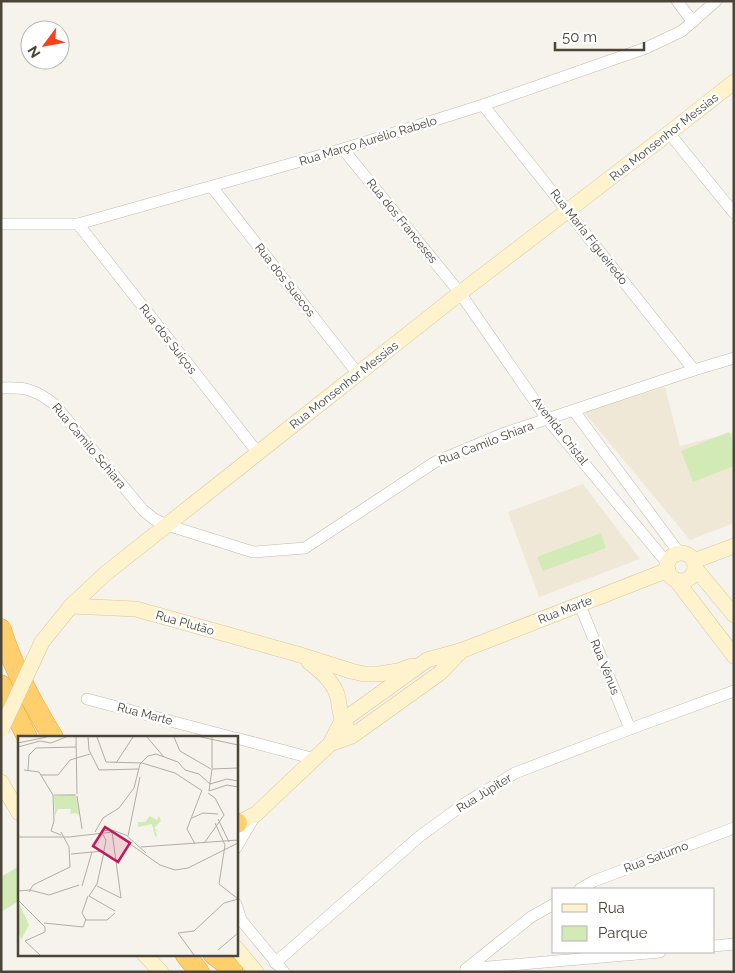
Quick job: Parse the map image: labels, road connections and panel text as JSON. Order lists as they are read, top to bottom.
{
  "streets": {
    "street": [
      "Rua Monsenhor Messias",
      "Rua Março Aurélio Rabelo",
      "Rua dos Franceses",
      "Rua Maria Figueiredo",
      "Rua dos Suecos",
      "Rua dos Suíços",
      "Avenida Cristal",
      "Rua Camilo Shiara",
      "Rua Camilo Schiara",
      "Rua Marte",
      "Rua Plutão",
      "Rua Vênus",
      "Rua Júpiter",
      "Rua Saturno"
    ]
  },
  "crossings": [
    ["Rua Monsenhor Messias", "Rua dos Franceses"],
    ["Rua Monsenhor Messias", "Rua Maria Figueiredo"],
    ["Rua Monsenhor Messias", "Rua dos Suecos"],
    ["Rua Monsenhor Messias", "Rua dos Suíços"],
    ["Rua Monsenhor Messias", "Avenida Cristal"],
    ["Rua Monsenhor Messias", "Rua Camilo Shiara"],
    ["Rua Monsenhor Messias", "Rua Camilo Schiara"],
    ["Rua Monsenhor Messias", "Rua Plutão"],
    ["Rua Março Aurélio Rabelo", "Rua dos Franceses"],
    ["Rua Março Aurélio Rabelo", "Rua Maria Figueiredo"],
    ["Rua Março Aurélio Rabelo", "Rua dos Suecos"],
    ["Rua Março Aurélio Rabelo", "Rua dos Suíços"],
    ["Rua dos Franceses", "Avenida Cristal"],
    ["Rua Maria Figueiredo", "Rua Camilo Shiara"],
    ["Avenida Cristal", "Rua Camilo Shiara"],
    ["Avenida Cristal", "Rua Marte"],
    ["Rua Camilo Shiara", "Rua Camilo Schiara"],
    ["Rua Marte", "Rua Plutão"],
    ["Rua Marte", "Rua Vênus"],
    ["Rua Vênus", "Rua Júpiter"]
  ],
  "legend": ["Rua", "Parque"],
  "scale_bar": "50 m",
  "north": "bottom left"
}
